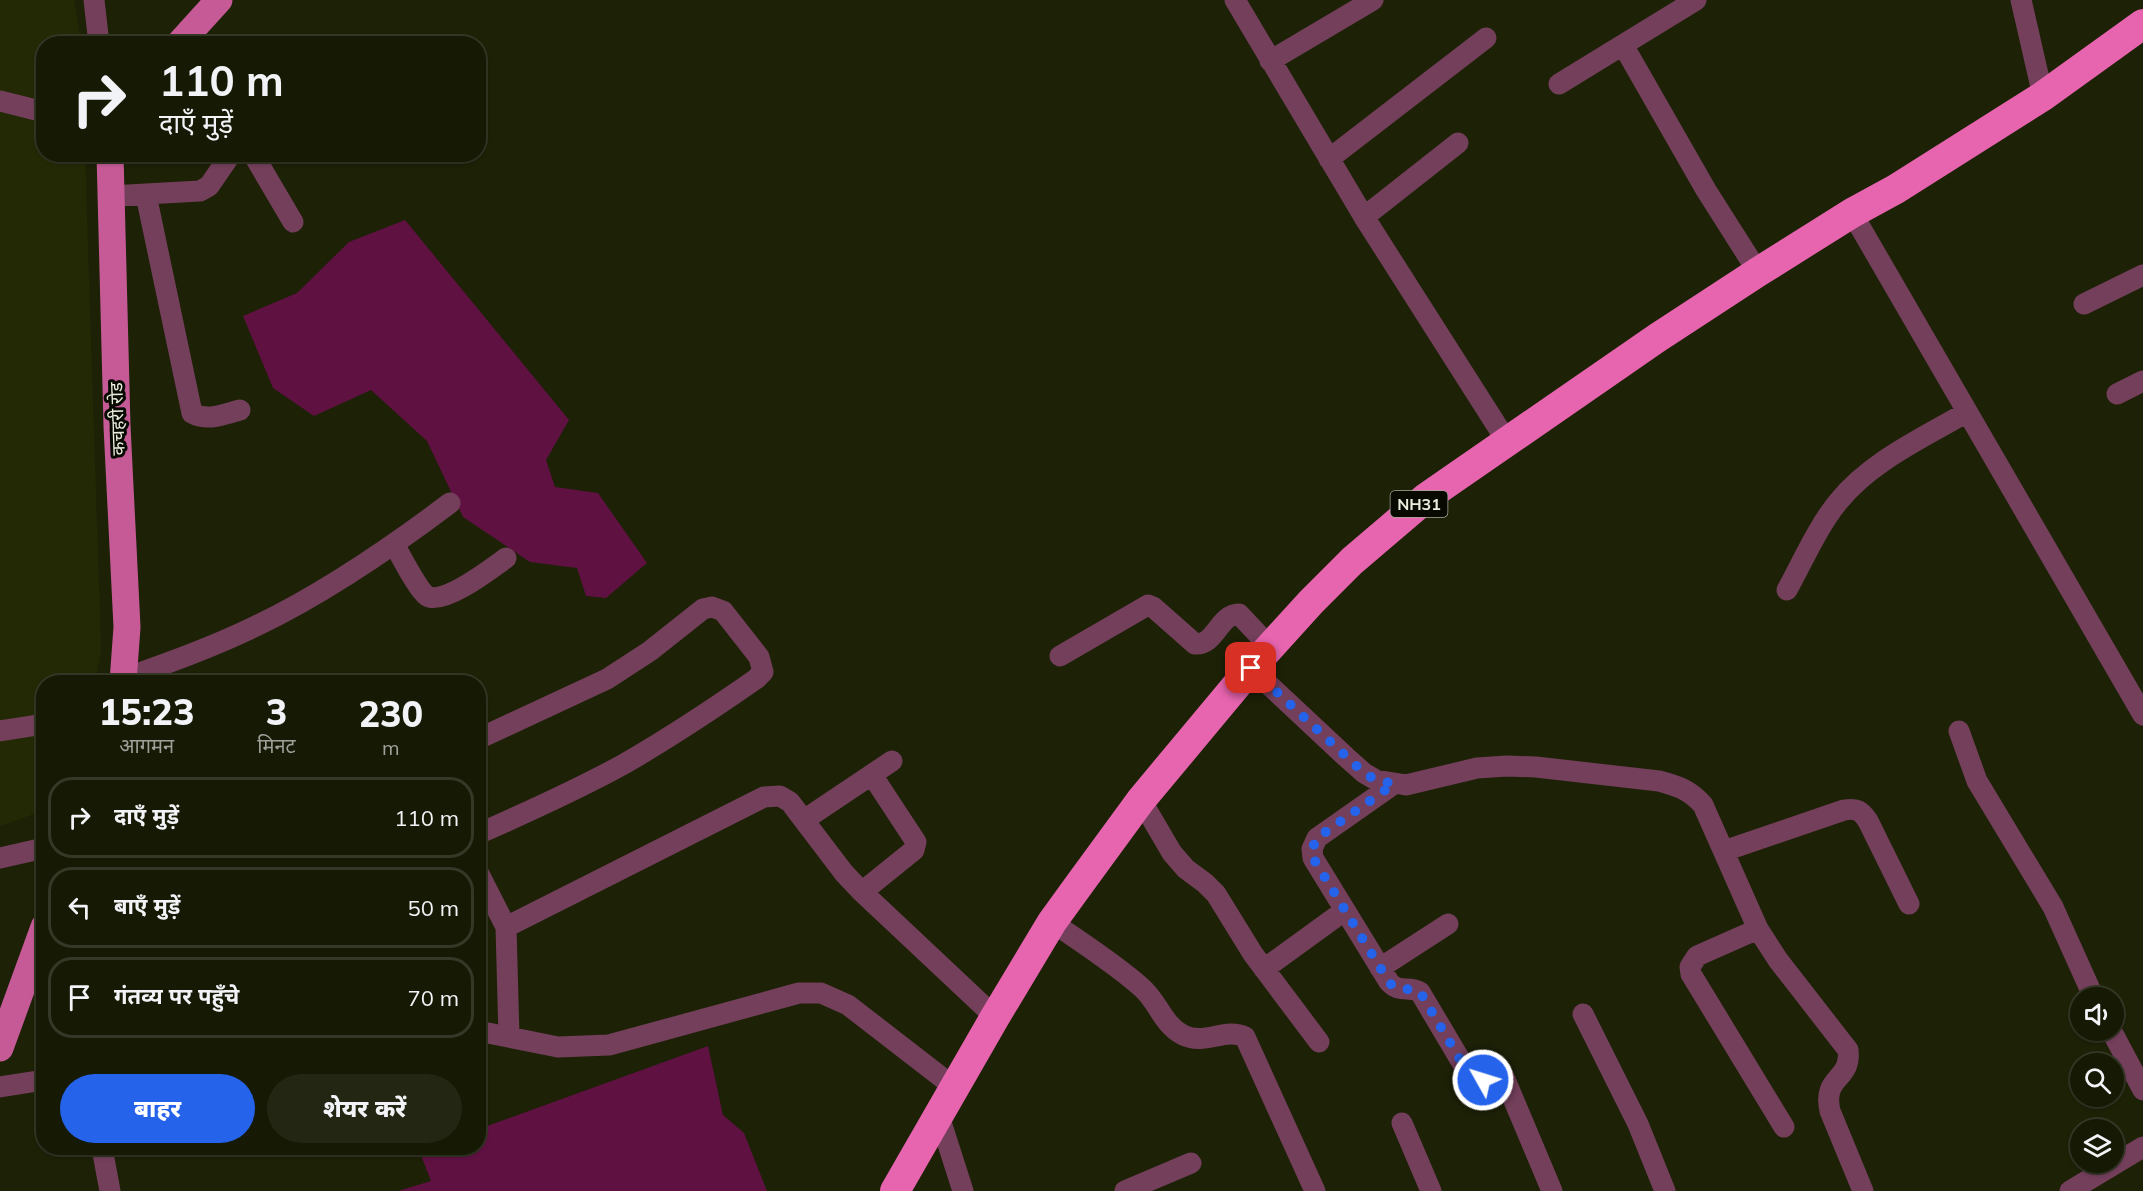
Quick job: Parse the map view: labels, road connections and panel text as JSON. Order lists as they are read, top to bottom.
{
  "streets": {
    "highway": ["NH31"],
    "main road": ["कचहरी रोड"]
  },
  "page": {
    "turn": ["110 m", "दाएँ मुड़ें"],
    "eta": [
      "15:23",
      "आगमन",
      "3",
      "मिनट",
      "230",
      "m"
    ],
    "list": [
      {
        "name": "दाएँ मुड़ें",
        "value": "110 m"
      },
      {
        "name": "बाएँ मुड़ें",
        "value": "50 m"
      },
      {
        "name": "गंतव्य पर पहुँचे",
        "value": "70 m"
      }
    ],
    "buttons": ["बाहर", "शेयर करें"]
  }
}
